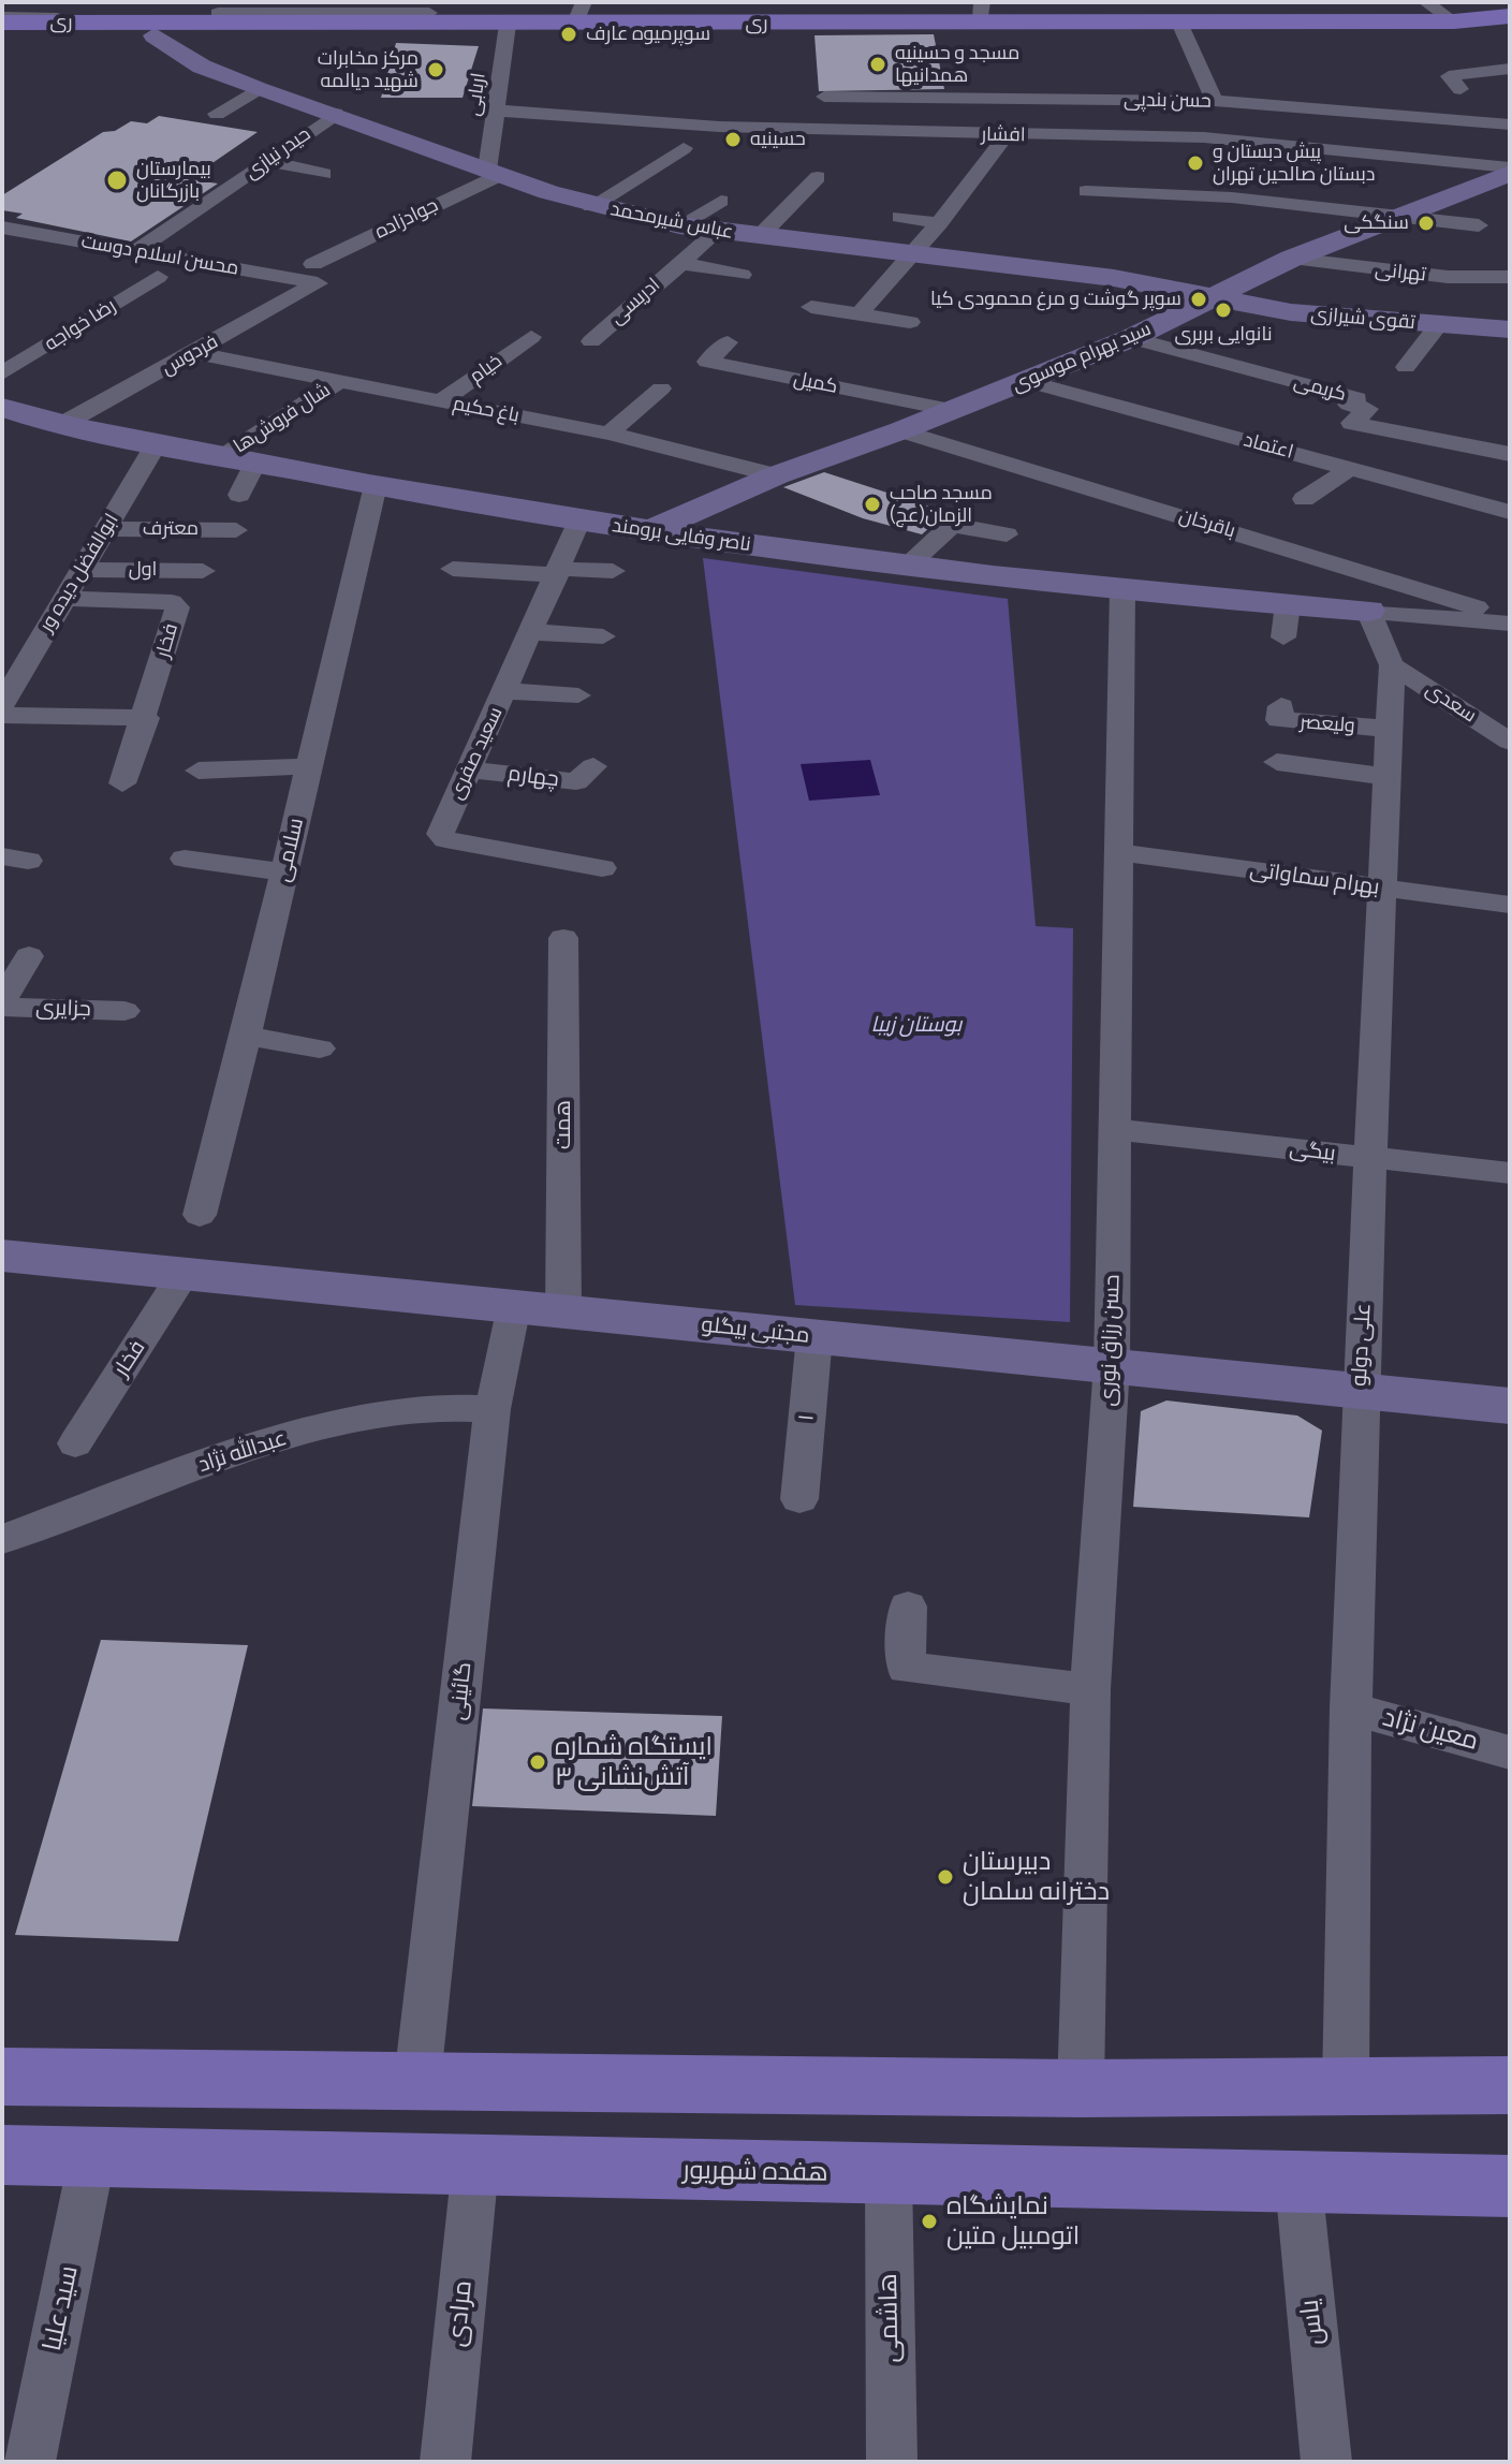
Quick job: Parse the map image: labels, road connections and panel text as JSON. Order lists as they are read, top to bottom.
{
  "streets": {
    "main road": ["ری", "هفده شهریور"],
    "street": [
      "اربابی",
      "حسن بندپی",
      "افشار",
      "حیدر نیازی",
      "جوادزاده",
      "عباس شیرمحمد",
      "محسن اسلام دوست",
      "تهرانی",
      "ادریسی",
      "تقوی شیرازی",
      "رضا خواجه",
      "فردوس",
      "سید بهرام موسوی",
      "خیام",
      "کمیل",
      "کریمی",
      "باغ حکیم",
      "شال فروش‌ها",
      "اعتماد",
      "باقرخان",
      "معترف",
      "ناصر وفایی برومند",
      "اول",
      "ابوالفضل دیده ور",
      "فخار",
      "سعدی",
      "ولیعصر",
      "سعید صفری",
      "چهارم",
      "سلامی",
      "بهرام سماواتی",
      "جزایری",
      "همت",
      "بیگی",
      "مجتبی بیگلو",
      "حسن رزاق نوری",
      "علی دولو",
      "۱",
      "عبدالله نژاد",
      "گائینی",
      "معین نژاد",
      "سید علیا",
      "مرادی",
      "هاشمی",
      "یاس"
    ]
  },
  "crossings": [
    ["ری", "اربابی"],
    ["اربابی", "افشار"],
    ["اربابی", "جوادزاده"],
    ["اربابی", "عباس شیرمحمد"],
    ["افشار", "سید بهرام موسوی"],
    ["حیدر نیازی", "عباس شیرمحمد"],
    ["حیدر نیازی", "محسن اسلام دوست"],
    ["جوادزاده", "عباس شیرمحمد"],
    ["جوادزاده", "محسن اسلام دوست"],
    ["جوادزاده", "فردوس"],
    ["عباس شیرمحمد", "ادریسی"],
    ["عباس شیرمحمد", "تقوی شیرازی"],
    ["عباس شیرمحمد", "سید بهرام موسوی"],
    ["محسن اسلام دوست", "فردوس"],
    ["تهرانی", "سید بهرام موسوی"],
    ["تقوی شیرازی", "سید بهرام موسوی"],
    ["فردوس", "باغ حکیم"],
    ["فردوس", "ناصر وفایی برومند"],
    ["سید بهرام موسوی", "کمیل"],
    ["سید بهرام موسوی", "کریمی"],
    ["سید بهرام موسوی", "باغ حکیم"],
    ["سید بهرام موسوی", "اعتماد"],
    ["سید بهرام موسوی", "باقرخان"],
    ["سید بهرام موسوی", "ناصر وفایی برومند"],
    ["خیام", "باغ حکیم"],
    ["باغ حکیم", "شال فروش‌ها"],
    ["شال فروش‌ها", "ناصر وفایی برومند"],
    ["معترف", "ابوالفضل دیده ور"],
    ["ناصر وفایی برومند", "ابوالفضل دیده ور"],
    ["ناصر وفایی برومند", "سعید صفری"],
    ["ناصر وفایی برومند", "سلامی"],
    ["ناصر وفایی برومند", "حسن رزاق نوری"],
    ["ناصر وفایی برومند", "علی دولو"],
    ["اول", "ابوالفضل دیده ور"],
    ["ابوالفضل دیده ور", "فخار"],
    ["فخار", "مجتبی بیگلو"],
    ["سعدی", "علی دولو"],
    ["ولیعصر", "علی دولو"],
    ["سعید صفری", "چهارم"],
    ["بهرام سماواتی", "حسن رزاق نوری"],
    ["بهرام سماواتی", "علی دولو"],
    ["همت", "مجتبی بیگلو"],
    ["بیگی", "حسن رزاق نوری"],
    ["بیگی", "علی دولو"],
    ["مجتبی بیگلو", "حسن رزاق نوری"],
    ["مجتبی بیگلو", "علی دولو"],
    ["مجتبی بیگلو", "۱"],
    ["مجتبی بیگلو", "گائینی"],
    ["علی دولو", "معین نژاد"],
    ["عبدالله نژاد", "گائینی"],
    ["هفده شهریور", "سید علیا"],
    ["هفده شهریور", "مرادی"],
    ["هفده شهریور", "هاشمی"],
    ["هفده شهریور", "یاس"]
  ],
  "parks": ["بوستان زیبا"],
  "places": [
    "سوپرمیوه عارف",
    "مسجد و حسینیه همدانیها",
    "مرکز مخابرات شهید دیالمه",
    "حسینیه",
    "پیش دبستان و دبستان صالحین تهران",
    "بیمارستان بازرگانان",
    "سنگکی",
    "سوپر گوشت و مرغ محمودی کیا",
    "نانوایی بربری",
    "مسجد صاحب الزمان(عج)",
    "ایستگاه شماره ۳ آتش‌نشانی",
    "دبیرستان دخترانه سلمان",
    "نمایشگاه اتومبیل متین"
  ]
}
